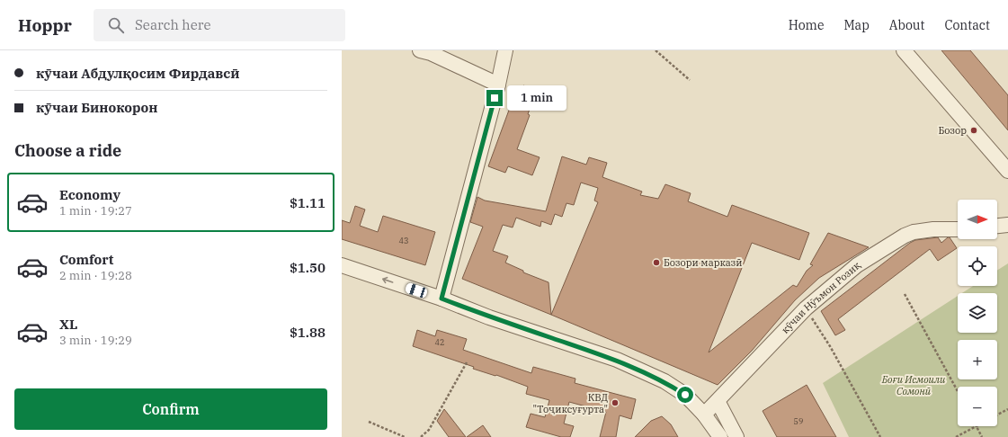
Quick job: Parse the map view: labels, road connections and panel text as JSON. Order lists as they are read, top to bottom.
{
  "streets": {
    "street": ["кӯчаи Нӯъмон Розиқ"]
  },
  "parks": ["Боғи Исмоили Сомонӣ"],
  "places": ["Бозор", "Бозори марказӣ", "КВД \"Тоҷиксуғурта\""],
  "house_numbers": ["43", "42", "59"],
  "north": "right",
  "page": {
    "header": "Hoppr",
    "search": "Search here",
    "nav": [
      "Home",
      "Map",
      "About",
      "Contact"
    ],
    "banner": ["кӯчаи Абдулқосим Фирдавсӣ", "кӯчаи Бинокорон"],
    "bubble": "1 min",
    "heading": "Choose a ride",
    "list": [
      {
        "name": "Economy",
        "note": "1 min · 19:27",
        "value": "$1.11"
      },
      {
        "name": "Comfort",
        "note": "2 min · 19:28",
        "value": "$1.50"
      },
      {
        "name": "XL",
        "note": "3 min · 19:29",
        "value": "$1.88"
      }
    ],
    "map_buttons": ["+", "−"],
    "buttons": "Confirm"
  }
}
